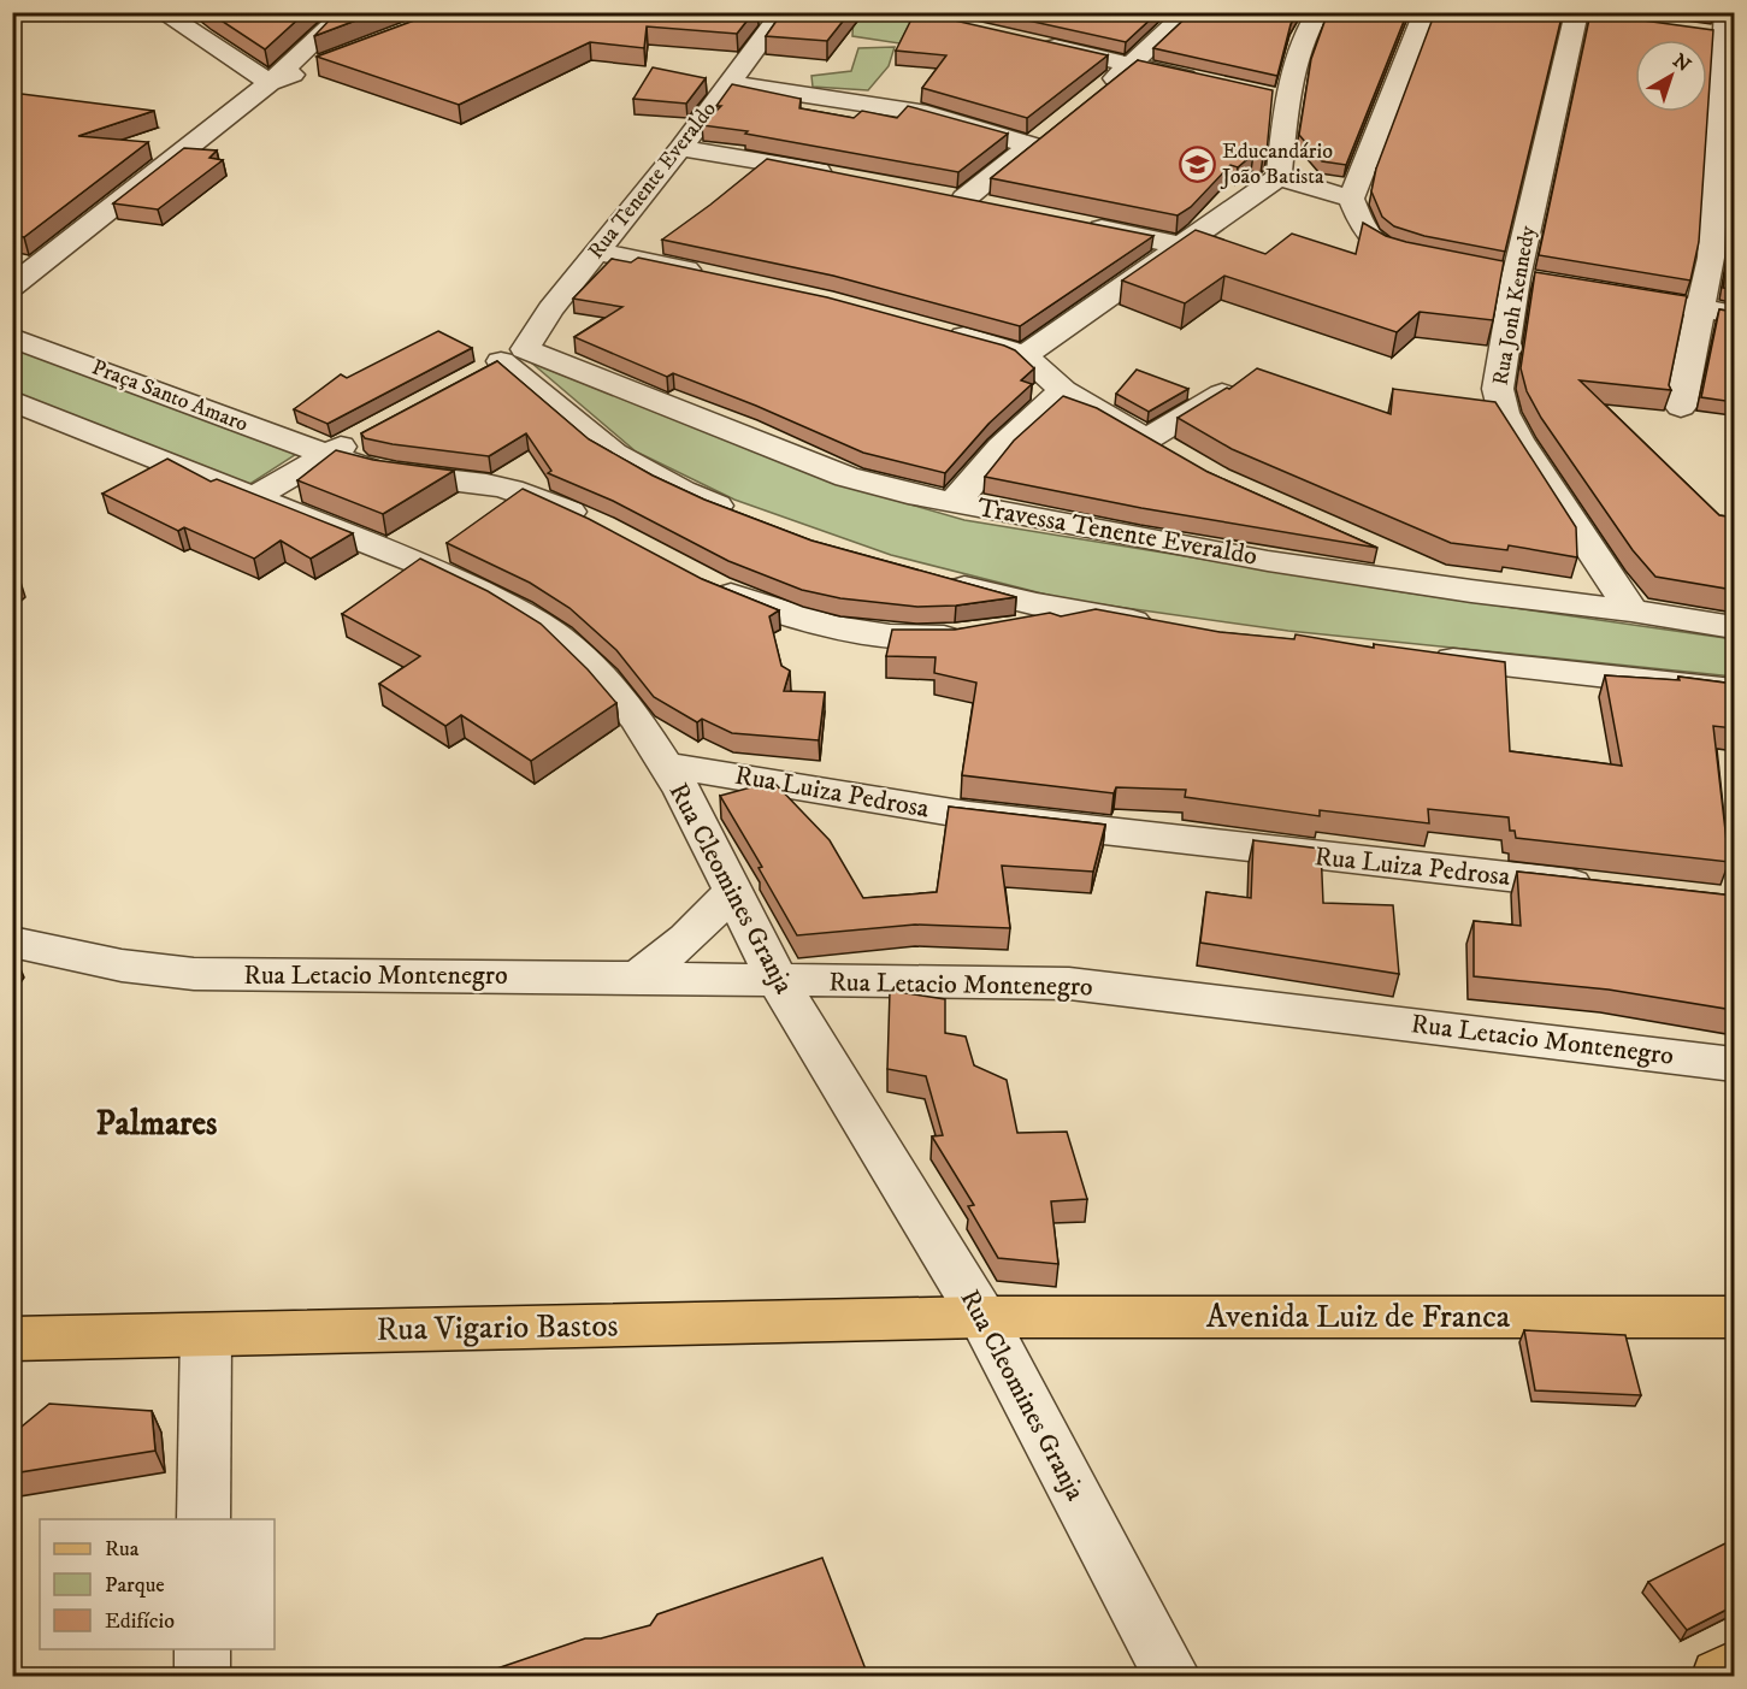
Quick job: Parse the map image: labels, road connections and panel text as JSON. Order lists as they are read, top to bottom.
{
  "streets": {
    "main road": ["Avenida Luiz de Franca", "Rua Vigario Bastos"],
    "street": [
      "Rua Tenente Everaldo",
      "Rua Jonh Kennedy",
      "Praça Santo Amaro",
      "Travessa Tenente Everaldo",
      "Rua Luiza Pedrosa",
      "Rua Cleomines Granja",
      "Rua Letacio Montenegro"
    ]
  },
  "crossings": [
    ["Rua Tenente Everaldo", "Travessa Tenente Everaldo"],
    ["Rua Jonh Kennedy", "Travessa Tenente Everaldo"],
    ["Rua Luiza Pedrosa", "Rua Cleomines Granja"],
    ["Rua Cleomines Granja", "Rua Letacio Montenegro"],
    ["Rua Cleomines Granja", "Avenida Luiz de Franca"],
    ["Rua Cleomines Granja", "Rua Vigario Bastos"],
    ["Avenida Luiz de Franca", "Rua Vigario Bastos"]
  ],
  "districts": ["Palmares"],
  "places": {
    "school or university": ["Educandário João Batista"]
  },
  "legend": ["Rua", "Parque", "Edifício"],
  "north": "top right"
}
